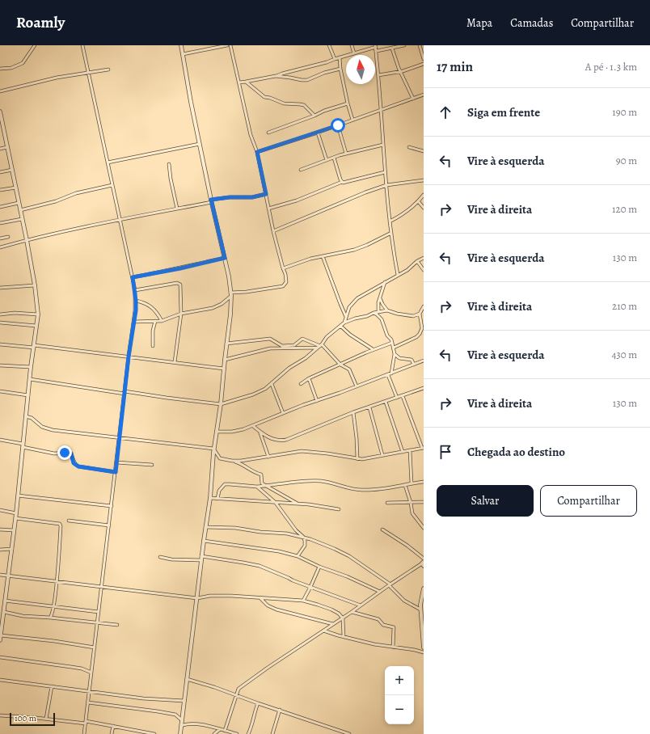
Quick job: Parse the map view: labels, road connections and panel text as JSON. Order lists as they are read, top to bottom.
{
  "scale_bar": "100 m",
  "north": "top",
  "page": {
    "header": "Roamly",
    "nav": ["Mapa", "Camadas", "Compartilhar"],
    "heading": ["17 min", "A pé · 1.3 km"],
    "list": [
      ["Siga em frente", "190 m"],
      ["Vire à esquerda", "90 m"],
      ["Vire à direita", "120 m"],
      ["Vire à esquerda", "130 m"],
      ["Vire à direita", "210 m"],
      ["Vire à esquerda", "430 m"],
      ["Vire à direita", "130 m"],
      "Chegada ao destino"
    ],
    "buttons": ["Salvar", "Compartilhar"],
    "map_buttons": ["+", "−"],
    "scale": "100 m"
  }
}
